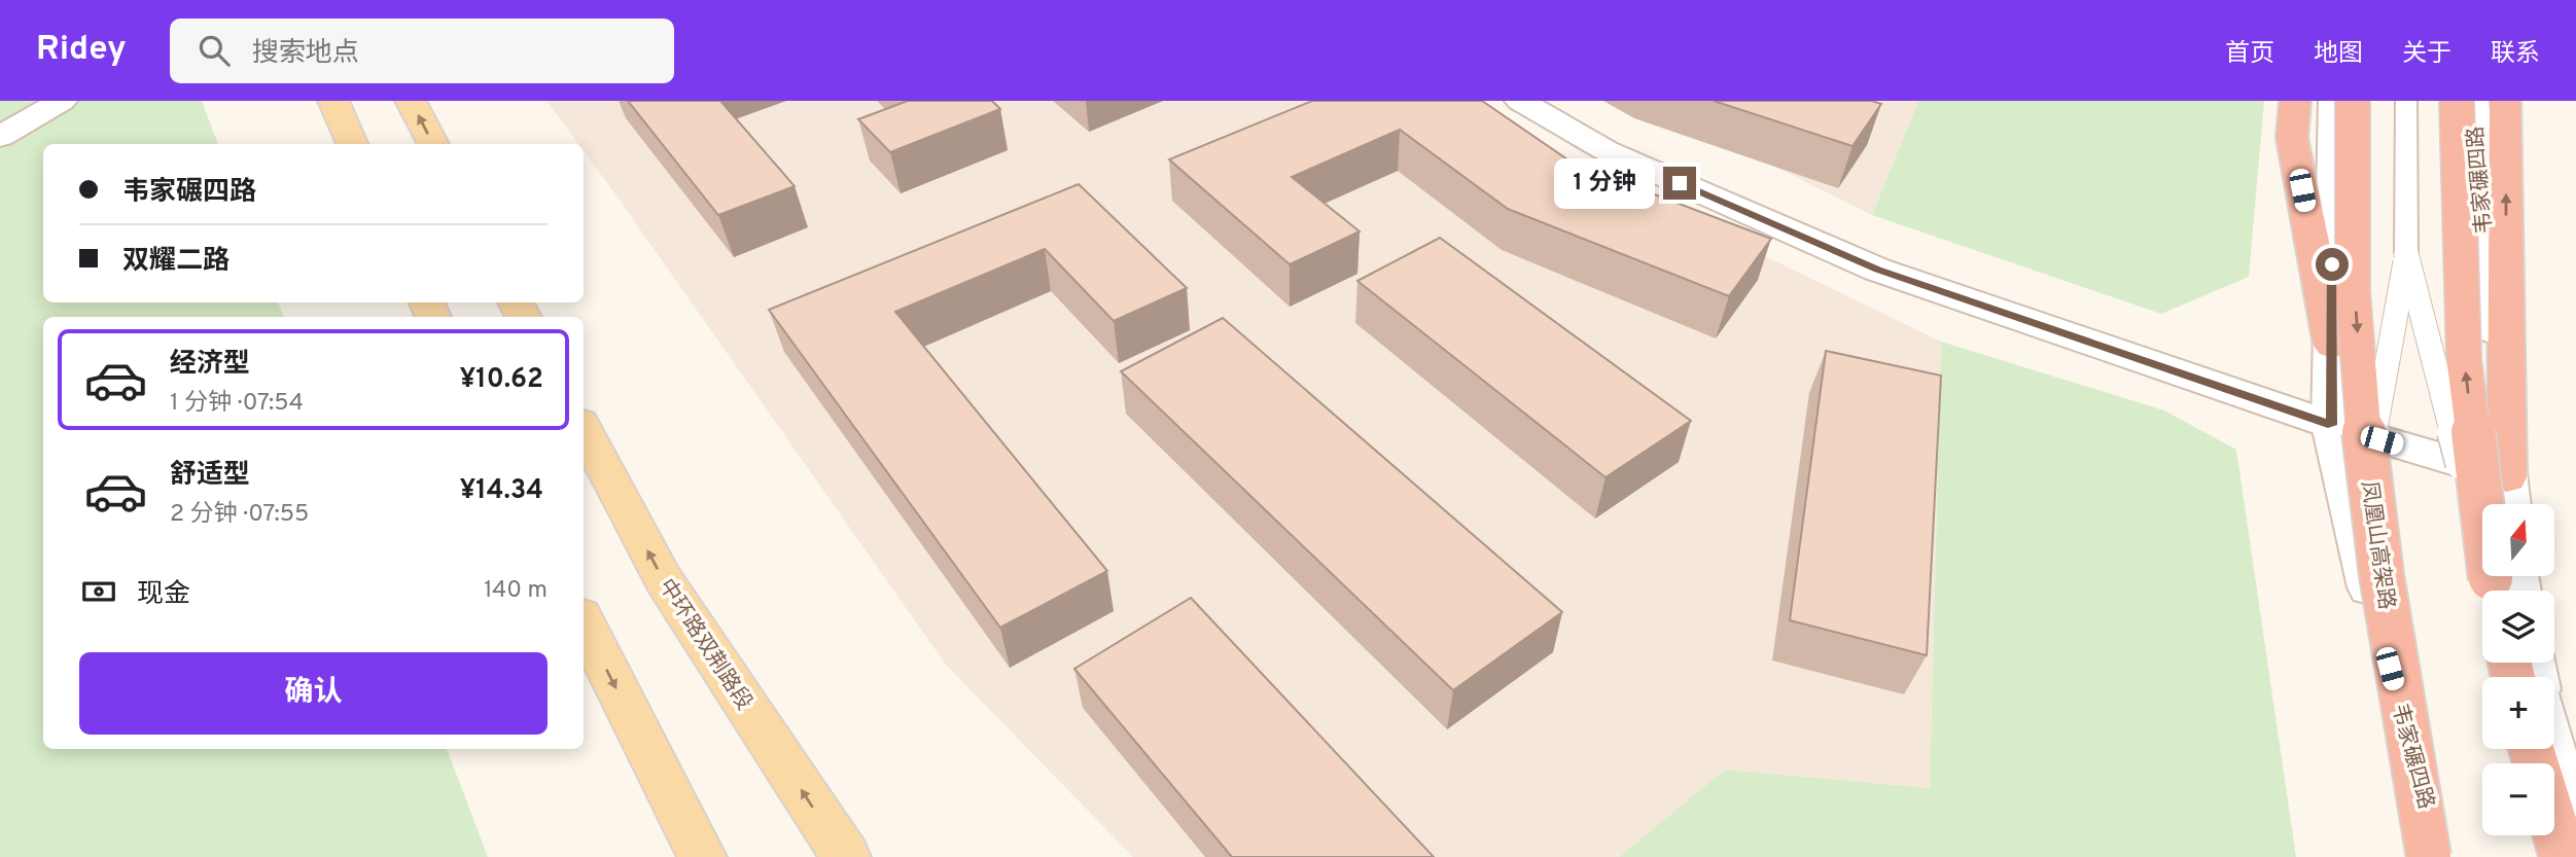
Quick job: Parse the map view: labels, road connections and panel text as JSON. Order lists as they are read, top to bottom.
{
  "streets": {
    "highway": ["凤凰山高架路"],
    "main road": ["韦家碾四路", "中环路双荆路段"]
  },
  "north": "top",
  "page": {
    "header": "Ridey",
    "search": "搜索地点",
    "nav": [
      "首页",
      "地图",
      "关于",
      "联系"
    ],
    "banner": ["韦家碾四路", "双耀二路"],
    "bubble": "1 分钟",
    "list": [
      {
        "name": "经济型",
        "note": "1 分钟 · 07:54",
        "value": "¥10.62"
      },
      {
        "name": "舒适型",
        "note": "2 分钟 · 07:55",
        "value": "¥14.34"
      }
    ],
    "map_buttons": ["+", "−"],
    "pay": ["现金", "140 m"],
    "buttons": "确认"
  }
}
